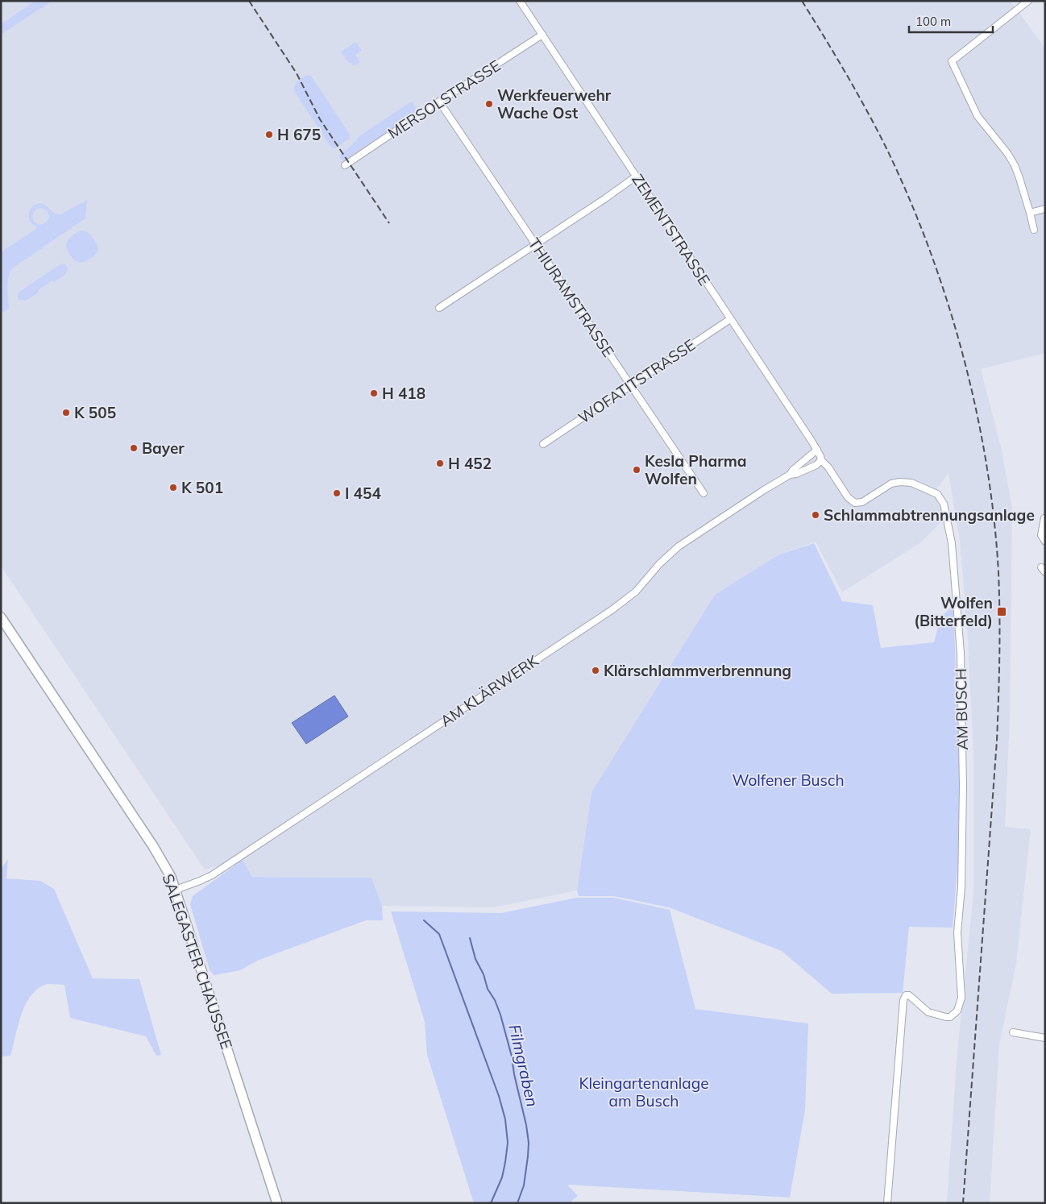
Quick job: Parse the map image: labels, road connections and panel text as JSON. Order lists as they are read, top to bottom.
{
  "streets": {
    "main road": ["SALEGASTER CHAUSSEE"],
    "street": [
      "MERSOLSTRASSE",
      "ZEMENTSTRASSE",
      "THIURAMSTRASSE",
      "WOFATITSTRASSE",
      "AM KLÄRWERK",
      "AM BUSCH"
    ]
  },
  "crossings": [
    ["MERSOLSTRASSE", "ZEMENTSTRASSE"],
    ["MERSOLSTRASSE", "THIURAMSTRASSE"],
    ["ZEMENTSTRASSE", "WOFATITSTRASSE"],
    ["ZEMENTSTRASSE", "AM KLÄRWERK"],
    ["ZEMENTSTRASSE", "AM BUSCH"],
    ["THIURAMSTRASSE", "WOFATITSTRASSE"],
    ["AM KLÄRWERK", "AM BUSCH"],
    ["AM KLÄRWERK", "SALEGASTER CHAUSSEE"]
  ],
  "water": ["Filmgraben"],
  "parks": ["Wolfener Busch", "Kleingartenanlage am Busch"],
  "places": {
    "other": [
      "Werkfeuerwehr Wache Ost",
      "H 675",
      "H 418",
      "K 505",
      "Bayer",
      "H 452",
      "Kesla Pharma Wolfen",
      "K 501",
      "I 454",
      "Schlammabtrennungsanlage",
      "Klärschlammverbrennung"
    ],
    "transit": ["Wolfen (Bitterfeld)"]
  },
  "scale_bar": "100 m"
}
